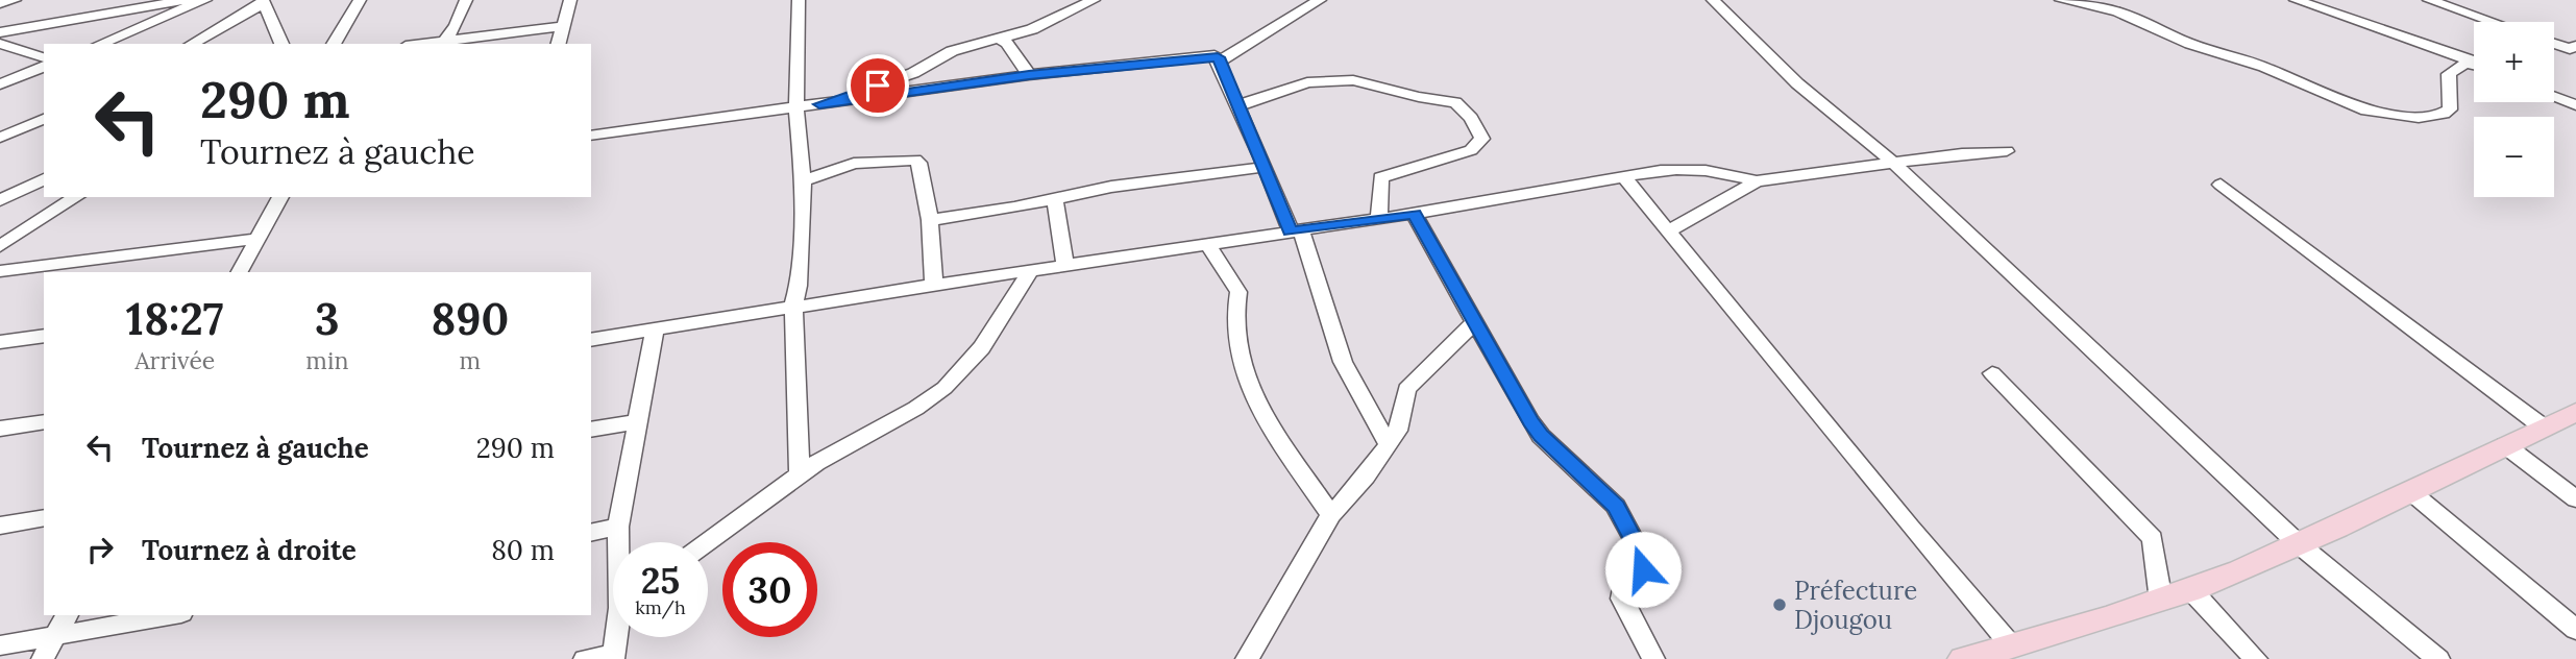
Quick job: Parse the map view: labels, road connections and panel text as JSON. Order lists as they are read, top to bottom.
{
  "places": ["Préfecture Djougou"],
  "page": {
    "map_buttons": ["+", "−"],
    "turn": ["290 m", "Tournez à gauche"],
    "eta": [
      "18:27",
      "Arrivée",
      "3",
      "min",
      "890",
      "m"
    ],
    "list": [
      {
        "name": "Tournez à gauche",
        "value": "290 m"
      },
      {
        "name": "Tournez à droite",
        "value": "80 m"
      }
    ],
    "speed": "25 km/h",
    "limit": "30"
  }
}
